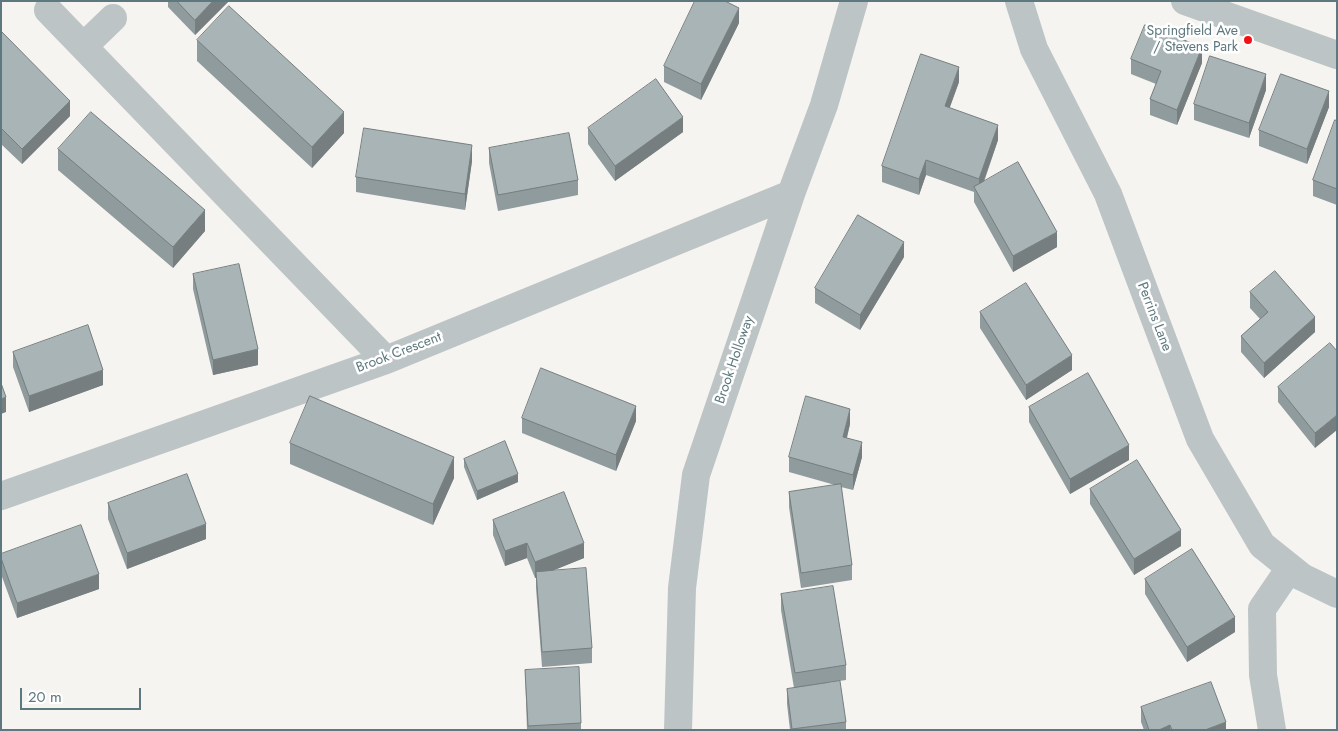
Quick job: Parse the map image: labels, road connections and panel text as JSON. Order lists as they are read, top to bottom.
{
  "streets": {
    "street": ["Perrins Lane", "Brook Crescent", "Brook Holloway"]
  },
  "crossings": [
    ["Brook Crescent", "Brook Holloway"]
  ],
  "places": ["Springfield Ave / Stevens Park"],
  "scale_bar": "20 m"
}
